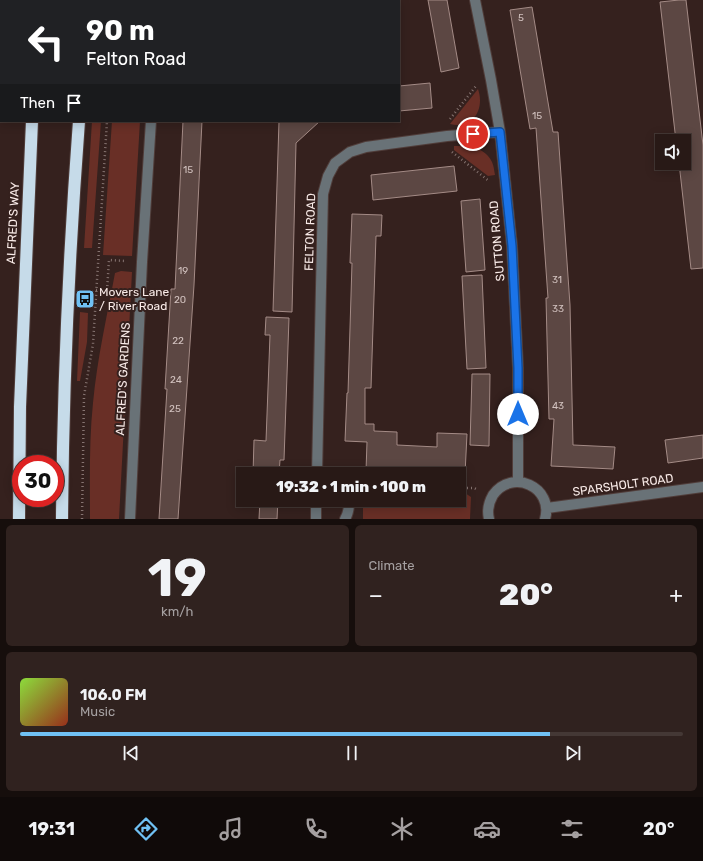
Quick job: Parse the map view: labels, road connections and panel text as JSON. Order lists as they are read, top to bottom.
{
  "streets": {
    "highway": ["ALFRED'S WAY"],
    "street": [
      "FELTON ROAD",
      "SUTTON ROAD",
      "ALFRED'S GARDENS",
      "SPARSHOLT ROAD"
    ]
  },
  "crossings": [
    ["FELTON ROAD", "SUTTON ROAD"]
  ],
  "places": {
    "bus stop": ["Movers Lane / River Road"]
  },
  "house_numbers": [
    "5",
    "15",
    "15",
    "19",
    "31",
    "20",
    "33",
    "22",
    "24",
    "43",
    "25"
  ],
  "page": {
    "turn": ["90 m", "Felton Road"],
    "then": "Then",
    "limit": "30",
    "trip": "19:32 · 1 min · 100 m",
    "tile": [
      ["19", "km/h"],
      "Climate"
    ],
    "heat": ["−", "20°", "+"],
    "song": ["106.0 FM", "Music"],
    "tabs": ["19:31", "20°"]
  }
}
